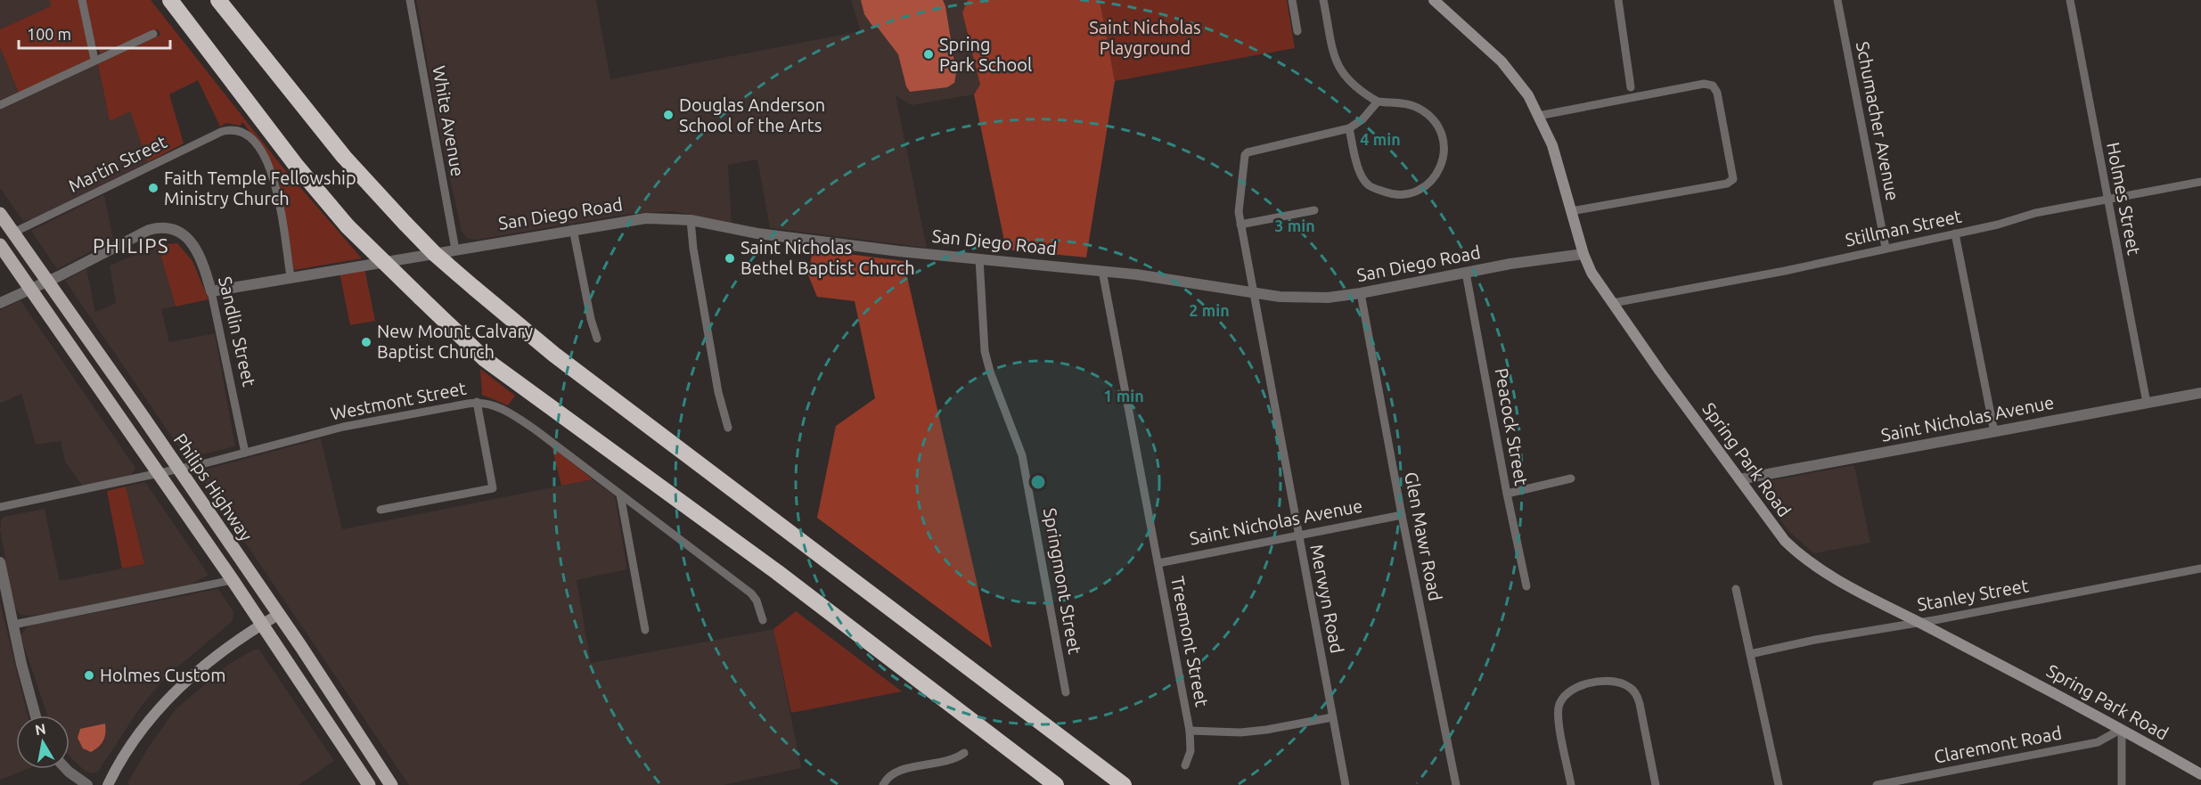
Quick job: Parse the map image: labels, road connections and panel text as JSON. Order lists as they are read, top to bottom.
{
  "streets": {
    "main road": ["Spring Park Road", "Philips Highway"],
    "street": [
      "White Avenue",
      "Schumacher Avenue",
      "Martin Street",
      "Holmes Street",
      "San Diego Road",
      "Stillman Street",
      "Sandlin Street",
      "Westmont Street",
      "Saint Nicholas Avenue",
      "Peacock Street",
      "Glen Mawr Road",
      "Springmont Street",
      "Stanley Street",
      "Merwyn Road",
      "Treemont Street",
      "Claremont Road"
    ]
  },
  "crossings": [
    ["White Avenue", "San Diego Road"],
    ["Schumacher Avenue", "Stillman Street"],
    ["Martin Street", "San Diego Road"],
    ["Martin Street", "Philips Highway"],
    ["Holmes Street", "Stillman Street"],
    ["Holmes Street", "Saint Nicholas Avenue"],
    ["San Diego Road", "Sandlin Street"],
    ["San Diego Road", "Peacock Street"],
    ["San Diego Road", "Spring Park Road"],
    ["San Diego Road", "Glen Mawr Road"],
    ["San Diego Road", "Springmont Street"],
    ["San Diego Road", "Merwyn Road"],
    ["San Diego Road", "Treemont Street"],
    ["Stillman Street", "Spring Park Road"],
    ["Sandlin Street", "Westmont Street"],
    ["Sandlin Street", "Philips Highway"],
    ["Westmont Street", "Philips Highway"],
    ["Saint Nicholas Avenue", "Spring Park Road"],
    ["Saint Nicholas Avenue", "Glen Mawr Road"],
    ["Saint Nicholas Avenue", "Merwyn Road"],
    ["Saint Nicholas Avenue", "Treemont Street"],
    ["Spring Park Road", "Stanley Street"],
    ["Spring Park Road", "Claremont Road"]
  ],
  "districts": ["PHILIPS"],
  "parks": ["Saint Nicholas Playground"],
  "places": [
    "Spring Park School",
    "Douglas Anderson School of the Arts",
    "Faith Temple Fellowship Ministry Church",
    "Saint Nicholas Bethel Baptist Church",
    "New Mount Calvary Baptist Church",
    "Holmes Custom"
  ],
  "scale_bar": "100 m",
  "north": "top",
  "rings": [
    "4 min",
    "3 min",
    "2 min",
    "1 min"
  ]
}
